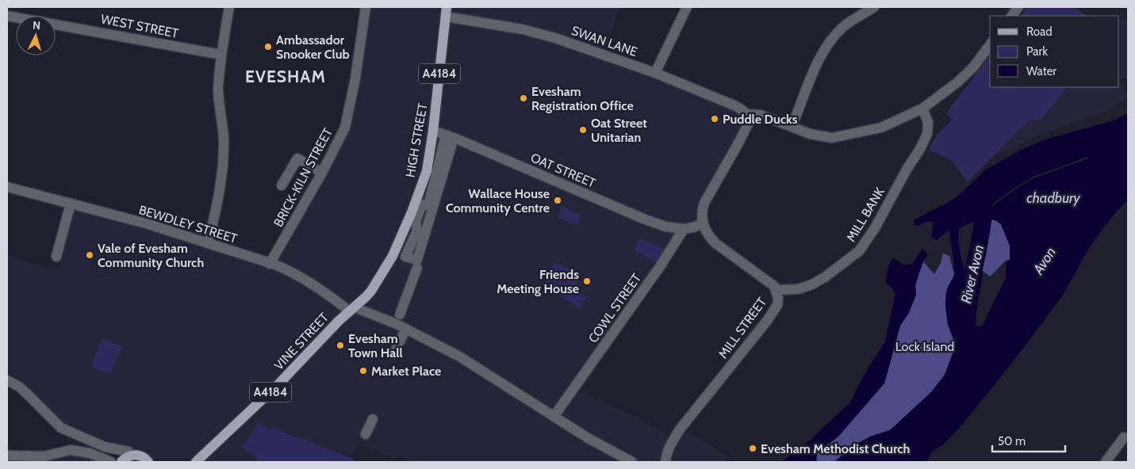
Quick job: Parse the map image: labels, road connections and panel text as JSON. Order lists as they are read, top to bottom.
{
  "streets": {
    "main road": ["A4184", "HIGH STREET", "VINE STREET"],
    "street": [
      "WEST STREET",
      "SWAN LANE",
      "OAT STREET",
      "BRICK-KILN STREET",
      "MILL BANK",
      "BEWDLEY STREET",
      "COWL STREET",
      "MILL STREET"
    ]
  },
  "crossings": [
    ["SWAN LANE", "HIGH STREET"],
    ["HIGH STREET", "OAT STREET"],
    ["HIGH STREET", "BEWDLEY STREET"],
    ["HIGH STREET", "VINE STREET"],
    ["OAT STREET", "COWL STREET"],
    ["BRICK-KILN STREET", "BEWDLEY STREET"],
    ["MILL BANK", "MILL STREET"],
    ["BEWDLEY STREET", "COWL STREET"],
    ["BEWDLEY STREET", "VINE STREET"]
  ],
  "districts": ["EVESHAM"],
  "water": ["chadbury", "Avon", "River Avon"],
  "parks": ["Lock Island"],
  "places": [
    "Ambassador Snooker Club",
    "Evesham Registration Office",
    "Puddle Ducks",
    "Oat Street Unitarian",
    "Wallace House Community Centre",
    "Vale of Evesham Community Church",
    "Friends Meeting House",
    "Evesham Town Hall",
    "Market Place",
    "Evesham Methodist Church"
  ],
  "legend": ["Road", "Park", "Water"],
  "scale_bar": "50 m",
  "north": "top"
}
